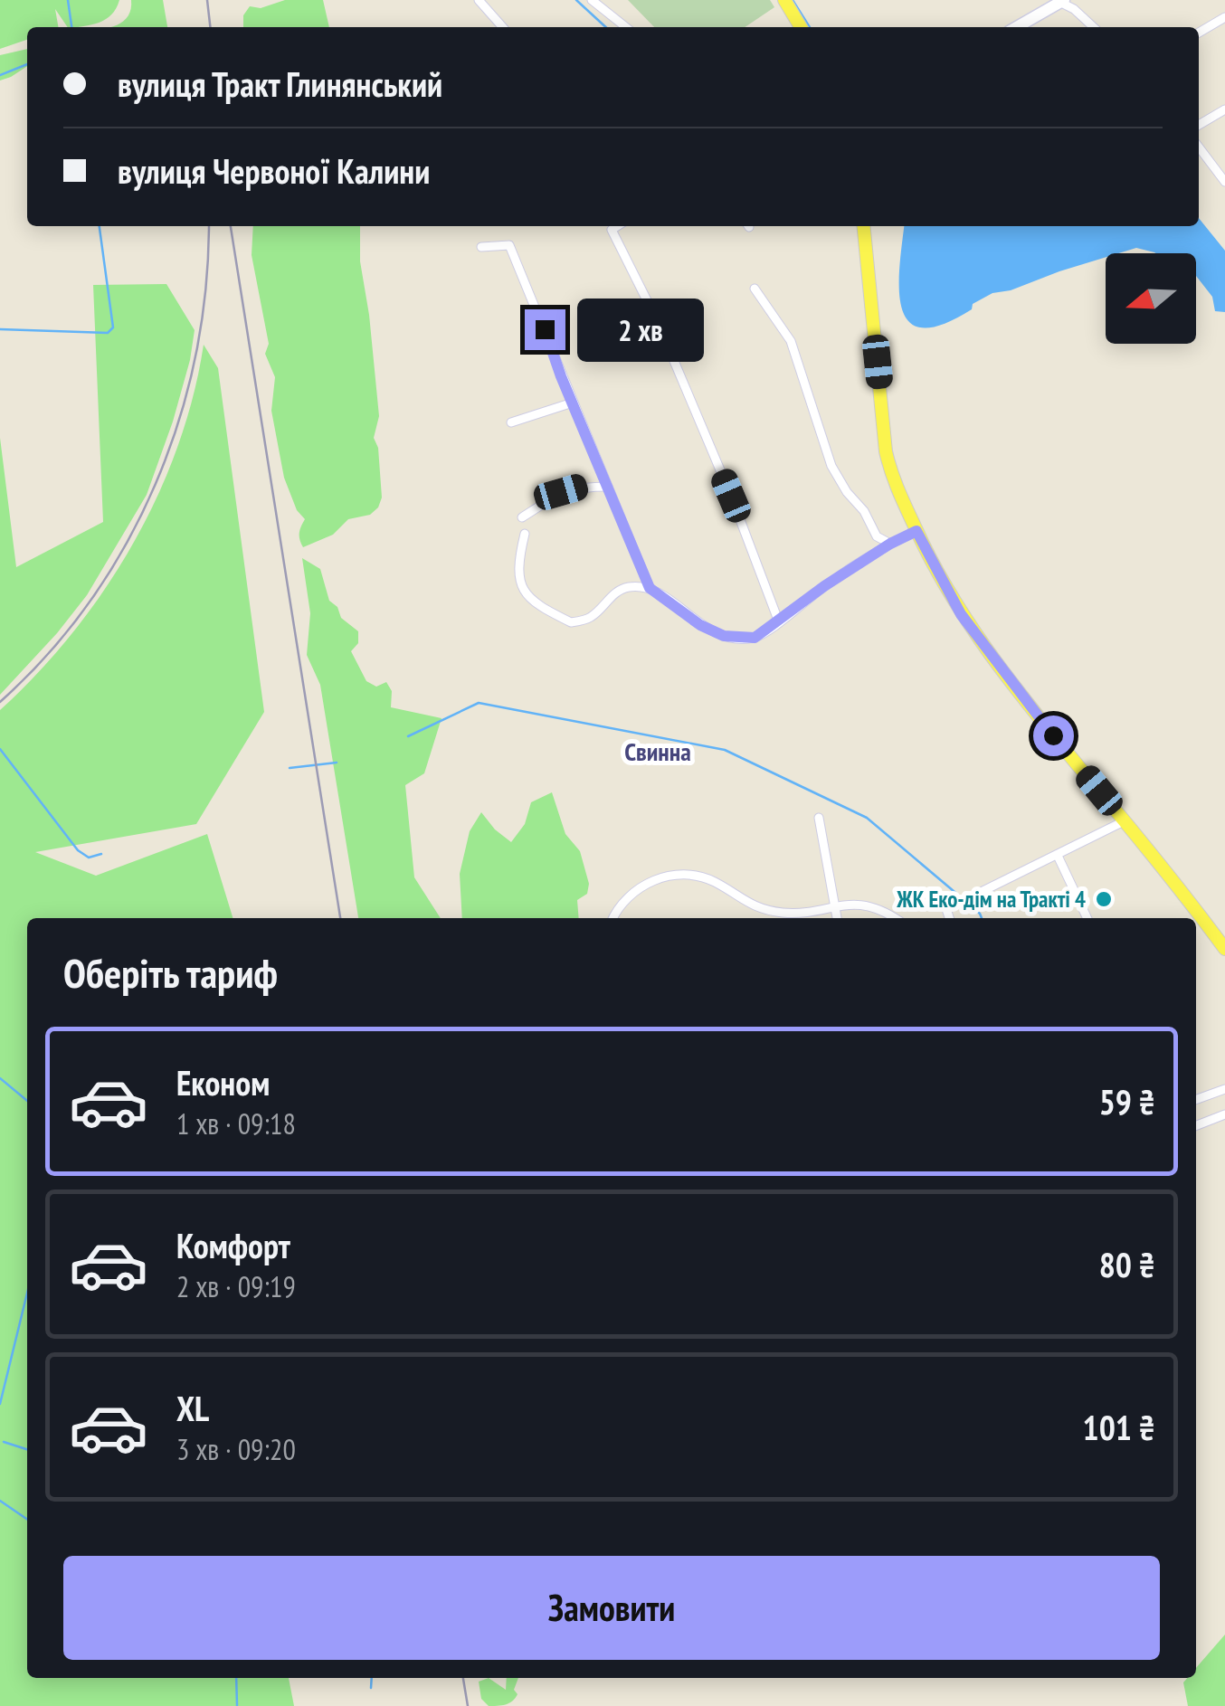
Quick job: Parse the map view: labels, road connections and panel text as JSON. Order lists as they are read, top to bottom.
{
  "districts": ["Свинна"],
  "places": ["ЖК Еко-дім на Тракті 4"],
  "north": "left",
  "page": {
    "banner": ["вулиця Тракт Глинянський", "вулиця Червоної Калини"],
    "bubble": "2 хв",
    "heading": "Оберіть тариф",
    "list": [
      {
        "name": "Економ",
        "note": "1 хв · 09:18",
        "value": "59 ₴"
      },
      {
        "name": "Комфорт",
        "note": "2 хв · 09:19",
        "value": "80 ₴"
      },
      {
        "name": "XL",
        "note": "3 хв · 09:20",
        "value": "101 ₴"
      }
    ],
    "buttons": "Замовити"
  }
}
